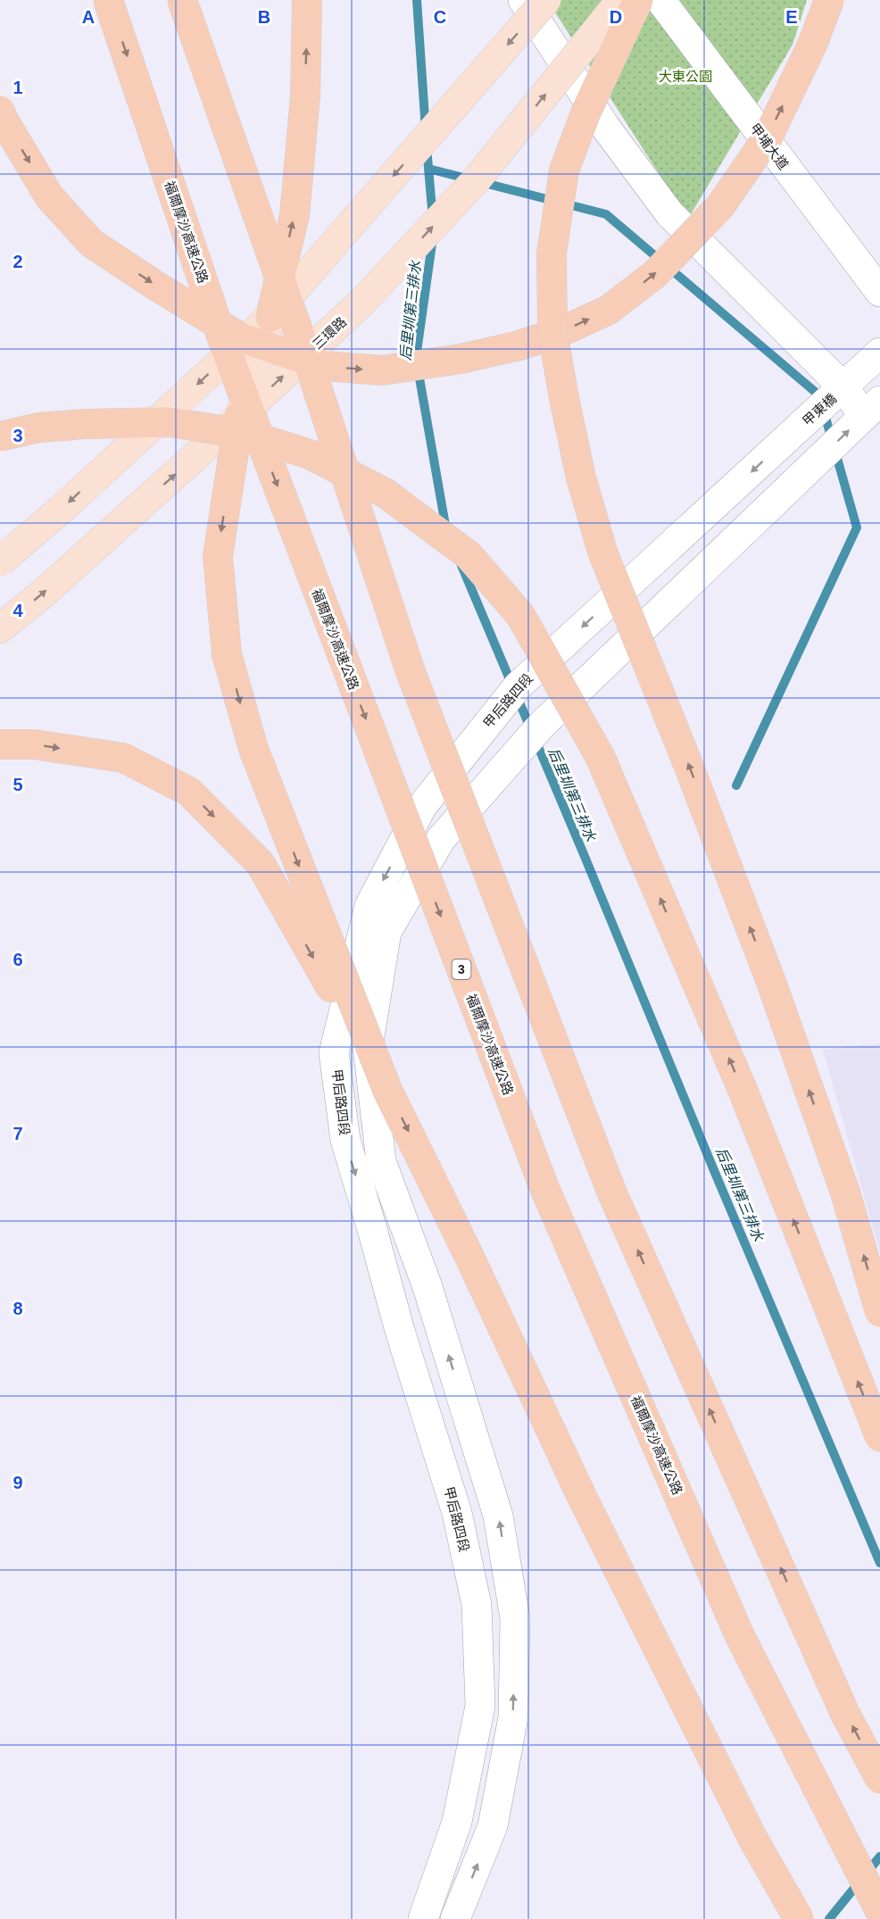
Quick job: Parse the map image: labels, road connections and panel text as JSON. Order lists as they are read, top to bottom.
{
  "streets": {
    "highway": ["福爾摩沙高速公路", "3"],
    "main road": ["三環路"],
    "street": ["甲埔大道", "甲東橋", "甲后路四段"]
  },
  "crossings": [
    ["甲東橋", "甲后路四段"]
  ],
  "water": ["后里圳第三排水"],
  "parks": ["大東公園"],
  "grid": {
    "columns": [
      "A",
      "B",
      "C",
      "D",
      "E"
    ],
    "rows": [
      "1",
      "2",
      "3",
      "4",
      "5",
      "6",
      "7",
      "8",
      "9"
    ]
  }
}
